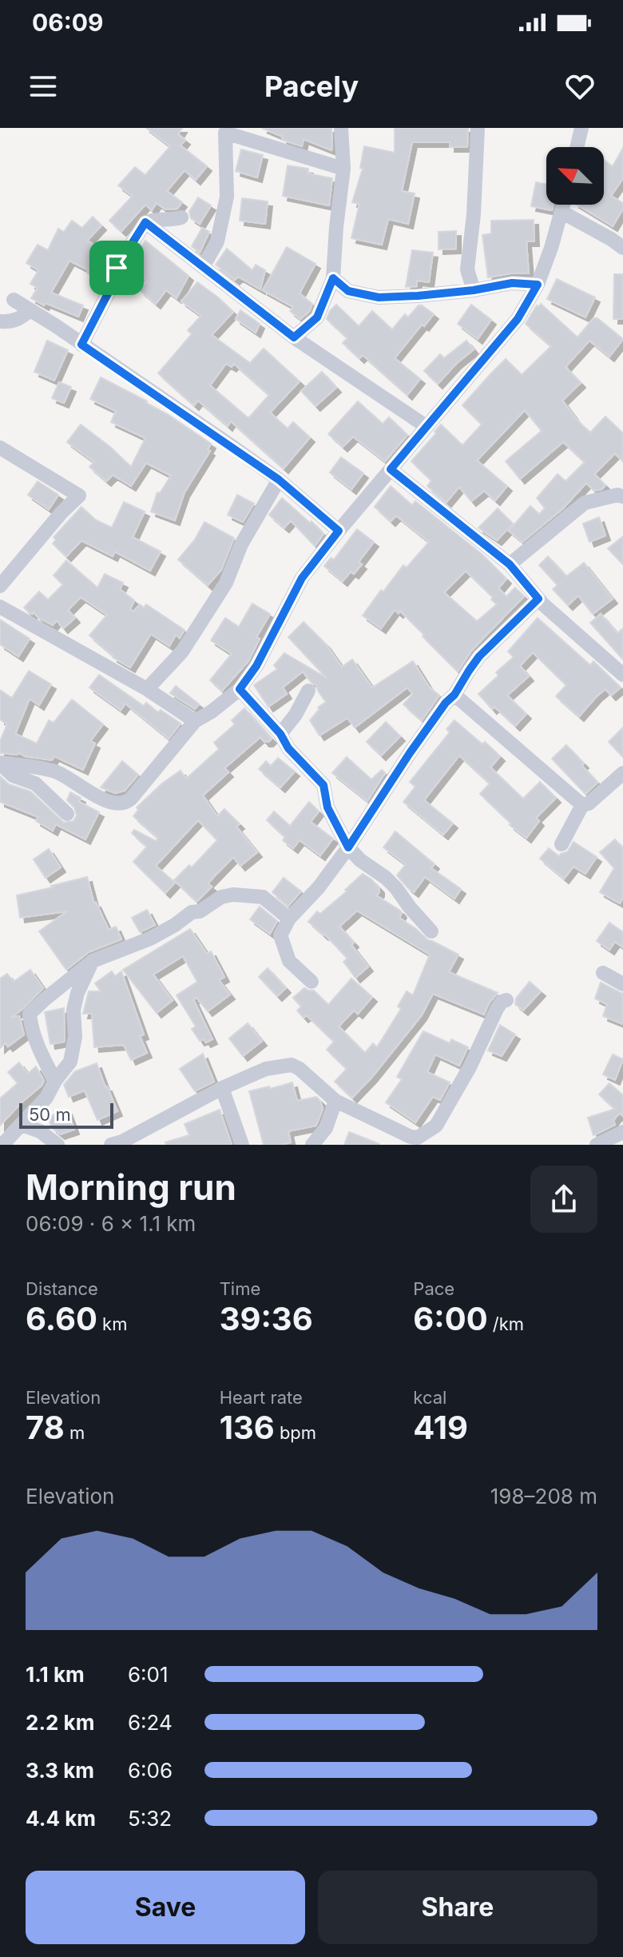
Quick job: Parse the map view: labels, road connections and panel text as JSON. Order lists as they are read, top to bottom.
{
  "scale_bar": "50 m",
  "north": "top left",
  "page": {
    "status": "06:09",
    "header": "Pacely",
    "scale": "50 m",
    "heading": ["Morning run", "06:09 · 6 × 1.1 km"],
    "stats": [
      ["Distance", "6.60 km"],
      ["Time", "39:36"],
      ["Pace", "6:00 /km"],
      ["Elevation", "78 m"],
      ["Heart rate", "136 bpm"],
      ["kcal", "419"]
    ],
    "chart": ["Elevation", "198–208 m"],
    "list": [
      {
        "name": "1.1 km",
        "note": "6:01"
      },
      {
        "name": "2.2 km",
        "note": "6:24"
      },
      {
        "name": "3.3 km",
        "note": "6:06"
      },
      {
        "name": "4.4 km",
        "note": "5:32"
      }
    ],
    "buttons": ["Save", "Share"]
  }
}
